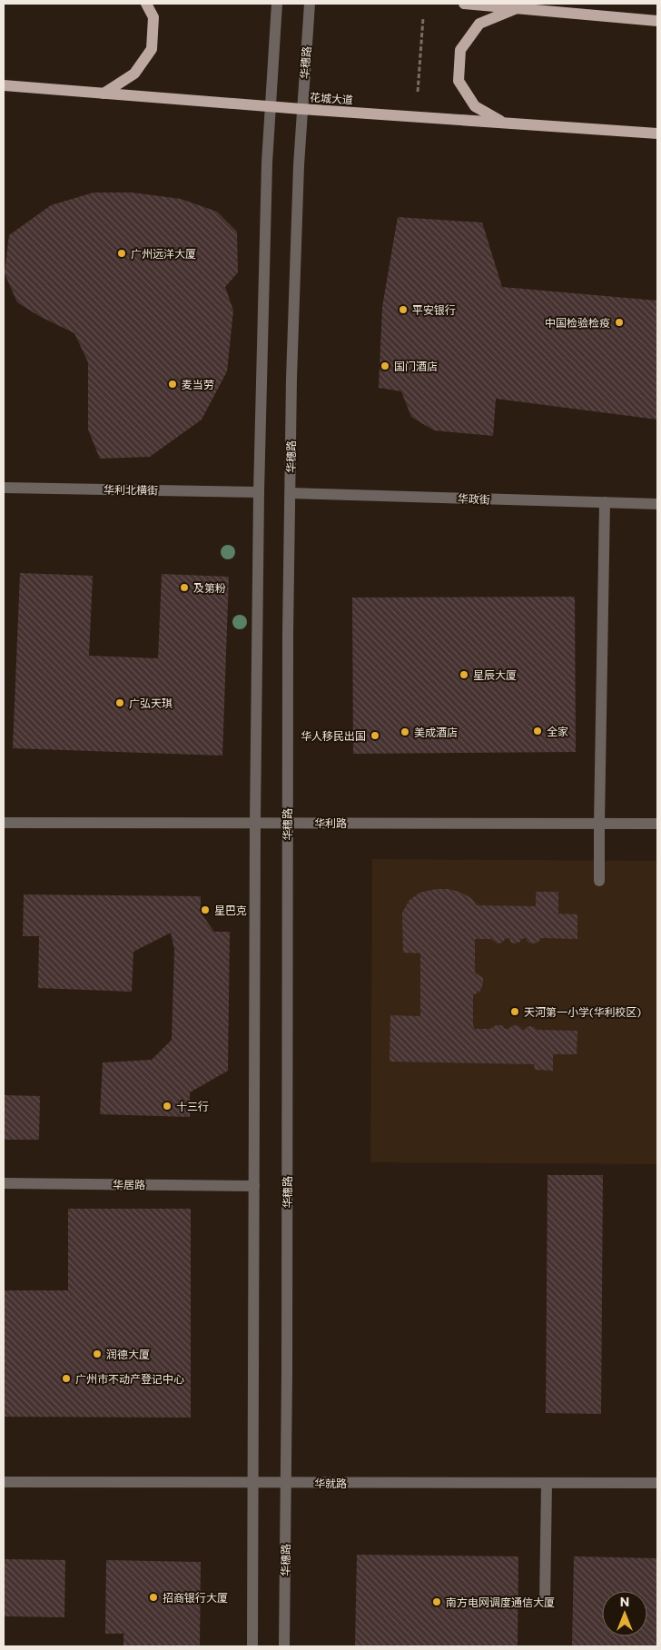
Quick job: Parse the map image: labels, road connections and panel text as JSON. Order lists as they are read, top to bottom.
{
  "streets": {
    "main road": ["花城大道"],
    "street": [
      "华穗路",
      "华利北横街",
      "华政街",
      "华利路",
      "华居路",
      "华就路"
    ]
  },
  "crossings": [
    ["华穗路", "花城大道"],
    ["华穗路", "华政街"],
    ["华穗路", "华利路"],
    ["华穗路", "华就路"]
  ],
  "places": [
    "广州远洋大厦",
    "平安银行",
    "中国检验检疫",
    "国门酒店",
    "麦当劳",
    "及第粉",
    "星辰大厦",
    "广弘天琪",
    "全家",
    "美成酒店",
    "华人移民出国",
    "星巴克",
    "天河第一小学(华利校区)",
    "十三行",
    "润德大厦",
    "广州市不动产登记中心",
    "招商银行大厦",
    "南方电网调度通信大厦"
  ],
  "north": "top"
}
